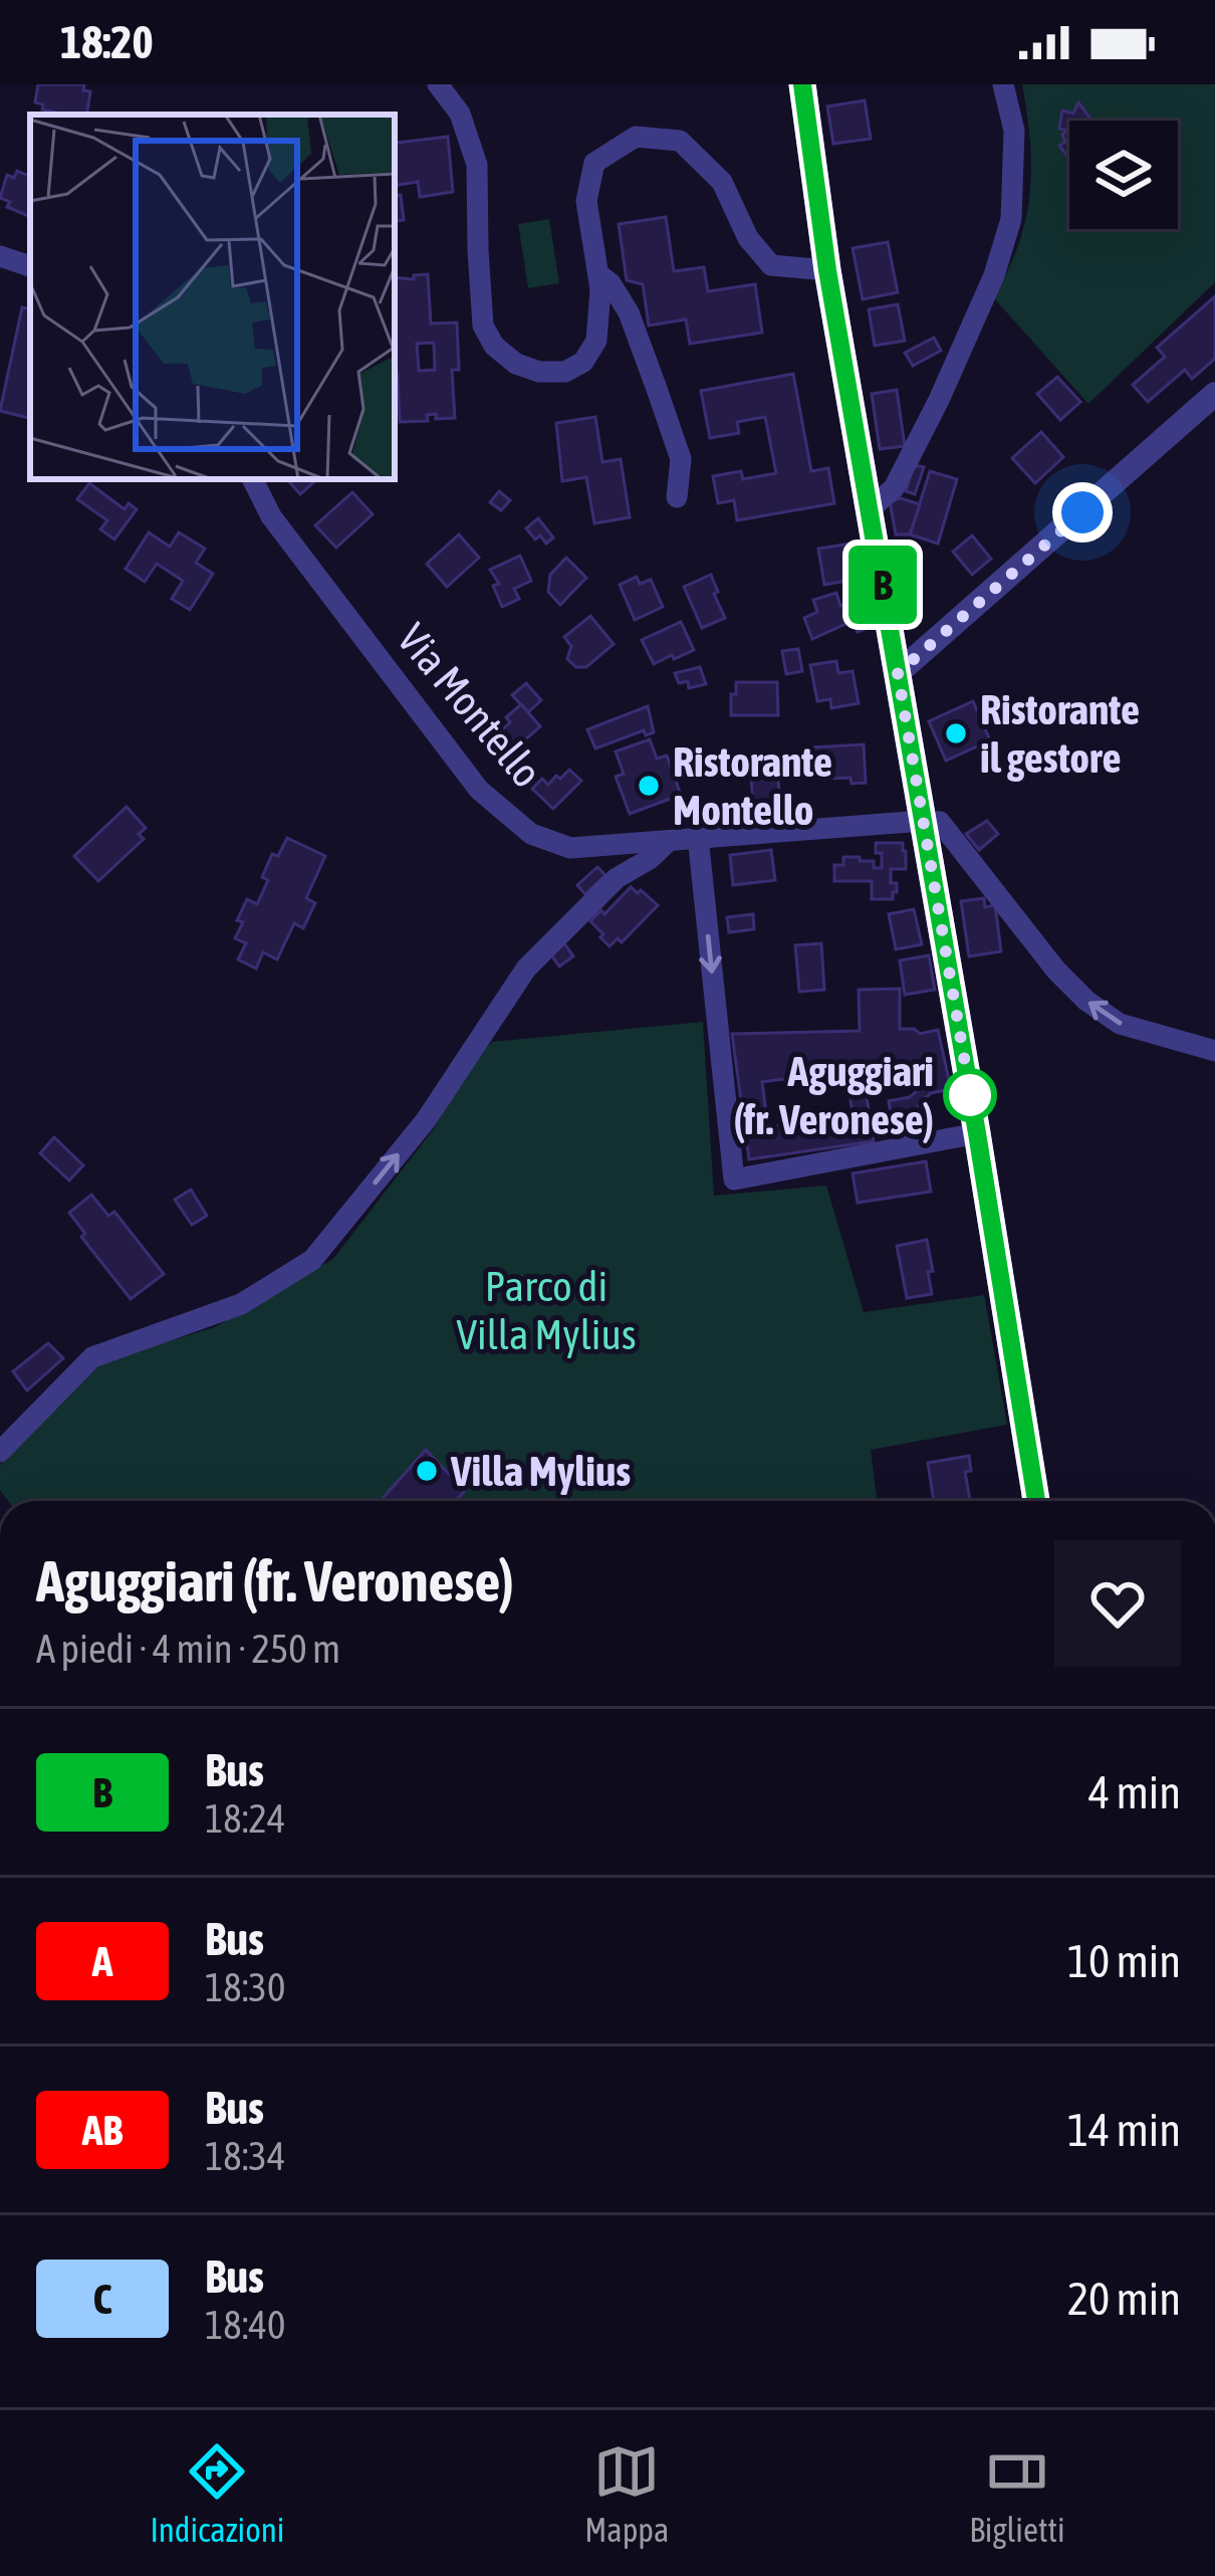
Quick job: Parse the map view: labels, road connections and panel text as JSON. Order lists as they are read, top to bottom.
{
  "streets": {
    "street": ["Via Montello"]
  },
  "parks": ["Parco di Villa Mylius"],
  "places": [
    "Ristorante il gestore",
    "Ristorante Montello",
    "Aguggiari (fr. Veronese)",
    "Villa Mylius"
  ],
  "lines": ["bus line B"],
  "page": {
    "status": "18:20",
    "on_map": "B",
    "heading": ["Aguggiari (fr. Veronese)", "A piedi · 4 min · 250 m"],
    "list": [
      {
        "mark": "B",
        "name": "Bus",
        "note": "18:24",
        "value": "4 min"
      },
      {
        "mark": "A",
        "name": "Bus",
        "note": "18:30",
        "value": "10 min"
      },
      {
        "mark": "AB",
        "name": "Bus",
        "note": "18:34",
        "value": "14 min"
      },
      {
        "mark": "C",
        "name": "Bus",
        "note": "18:40",
        "value": "20 min"
      }
    ],
    "tabs": ["Indicazioni", "Mappa", "Biglietti"]
  }
}
